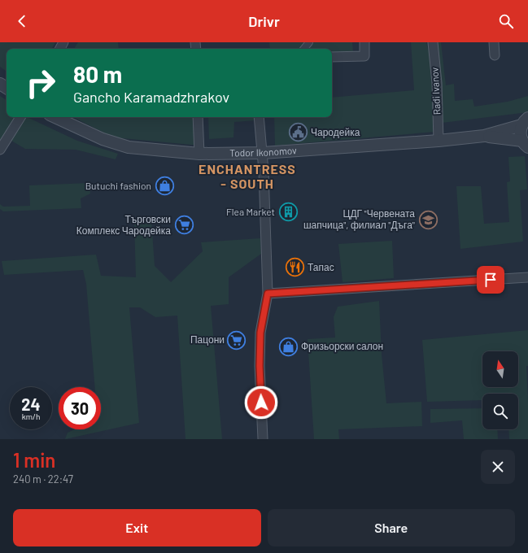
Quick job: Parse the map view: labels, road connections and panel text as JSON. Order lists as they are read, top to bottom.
{
  "streets": {
    "street": ["Radi Ivanov", "Todor Ikonomov"]
  },
  "crossings": [
    ["Radi Ivanov", "Todor Ikonomov"]
  ],
  "districts": ["ENCHANTRESS - SOUTH"],
  "places": {
    "public building": ["Чародейка"],
    "shop": ["Butuchi fashion", "Фризьорски салон"],
    "building": ["Flea Market"],
    "school or university": ["ЦДГ \"Червената шапчица\", филиал \"Дъга\""],
    "supermarket": ["Търговски Комплекс Чародейка", "Пацони"],
    "restaurant": ["Тапас"]
  },
  "north": "top",
  "page": {
    "header": "Drivr",
    "turn": ["80 m", "Gancho Karamadzhrakov"],
    "speed": "24 km/h",
    "limit": "30",
    "heading": ["1 min", "240 m · 22:47"],
    "buttons": ["Exit", "Share"]
  }
}
